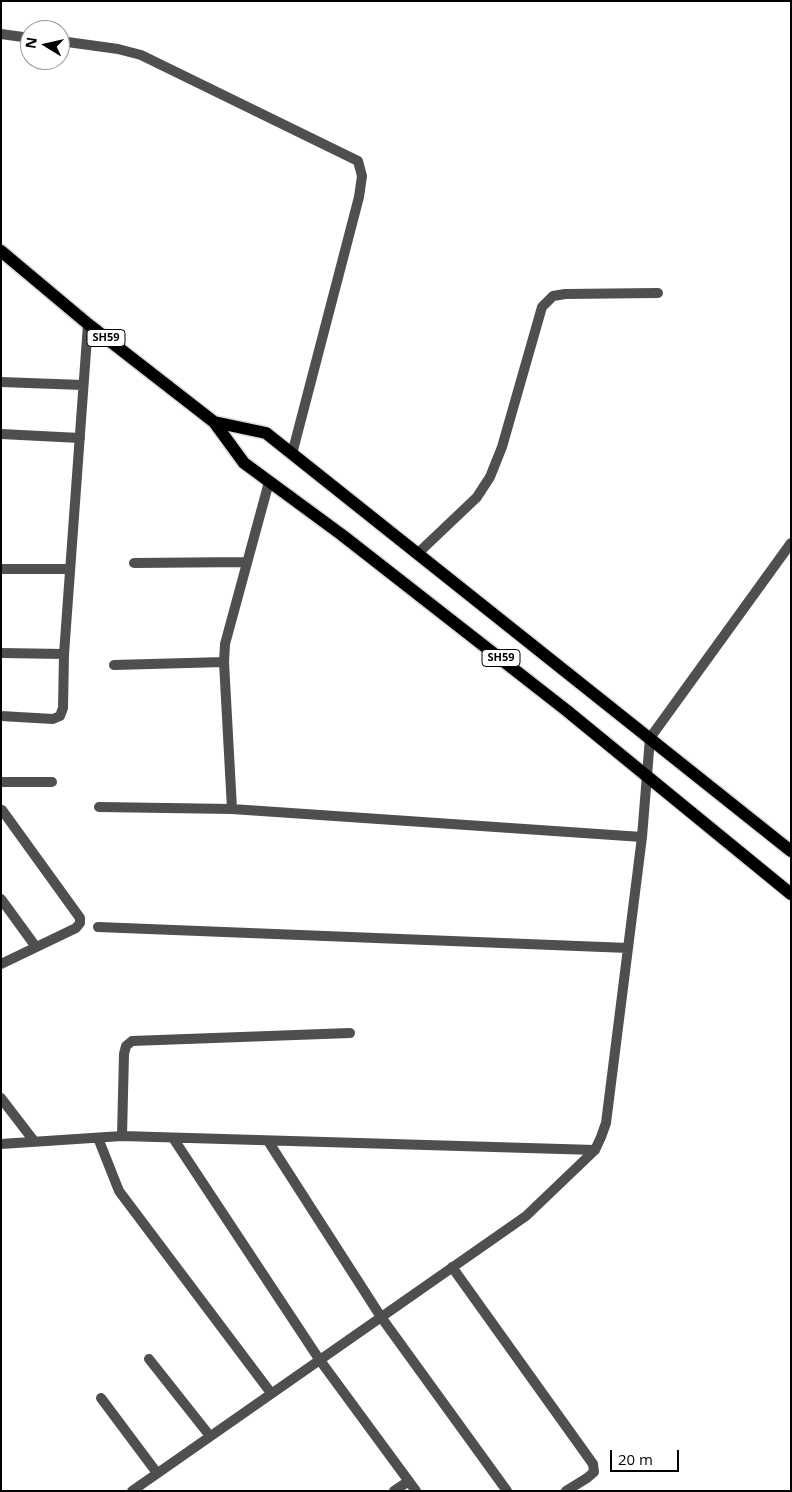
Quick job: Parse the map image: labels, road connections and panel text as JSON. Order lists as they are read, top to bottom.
{
  "streets": {
    "main road": ["SH59"]
  },
  "scale_bar": "20 m",
  "north": "left"
}
